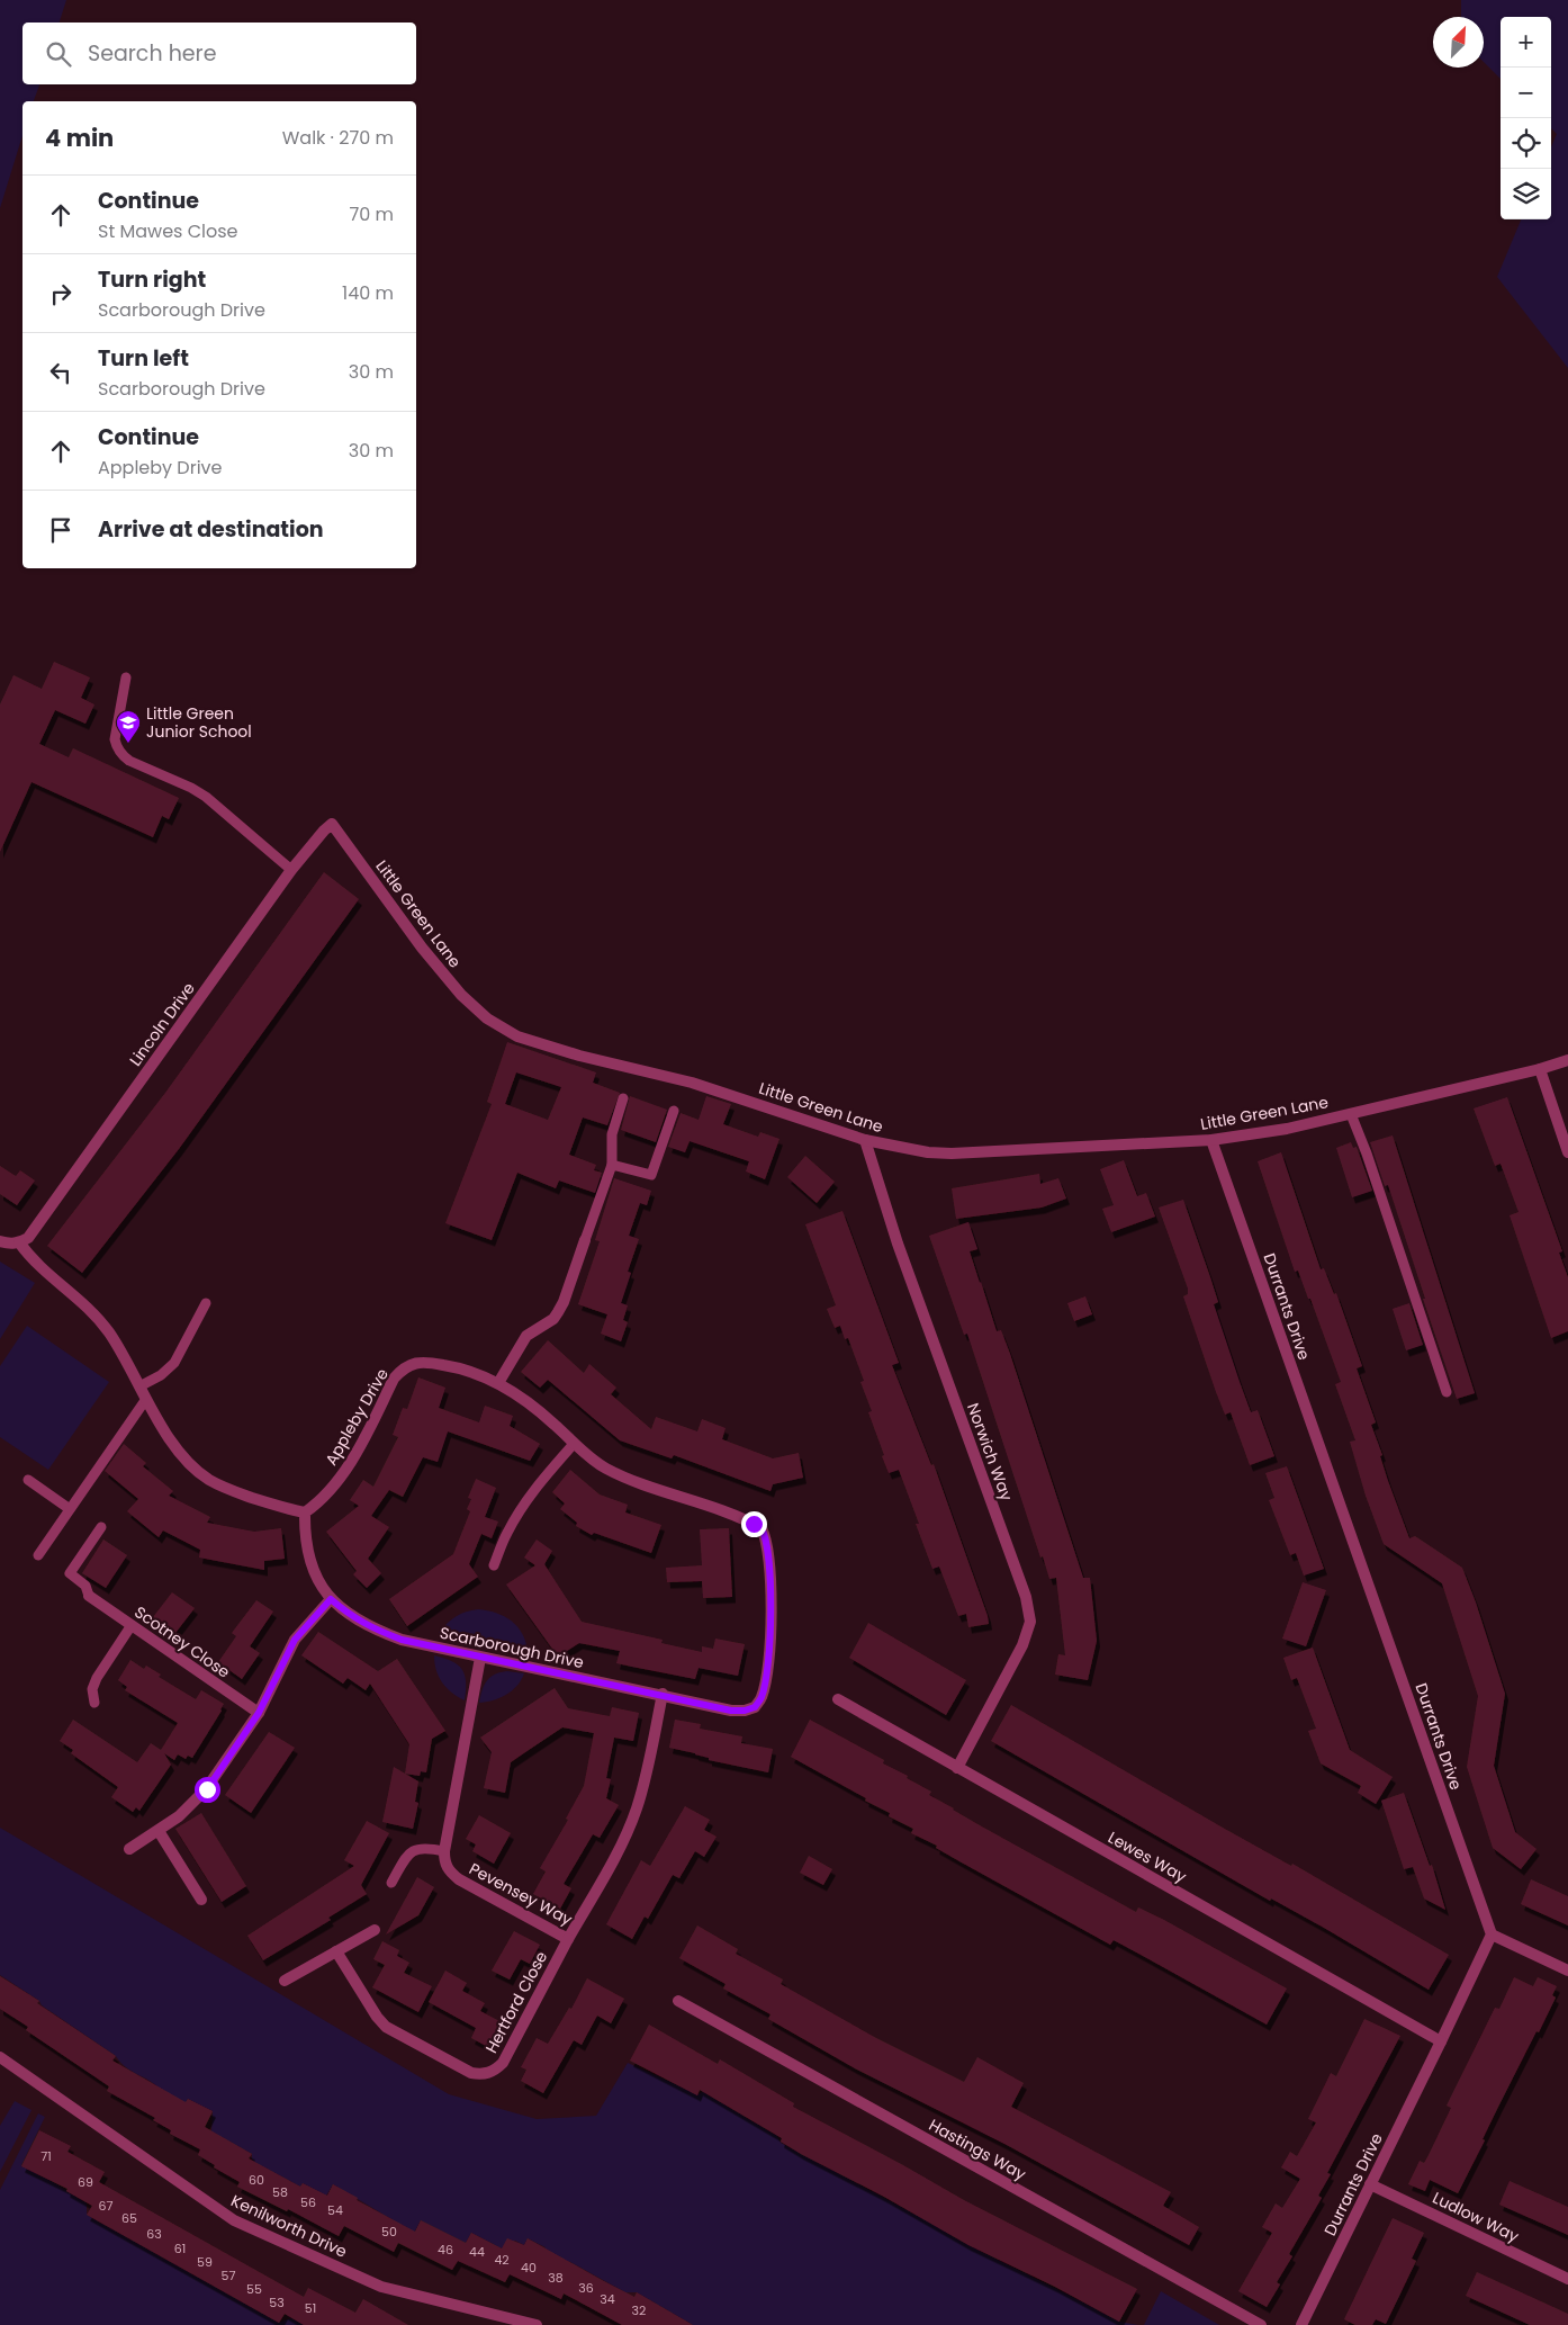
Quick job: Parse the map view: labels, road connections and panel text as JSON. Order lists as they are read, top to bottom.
{
  "streets": {
    "street": [
      "Little Green Lane",
      "Lincoln Drive",
      "Durrants Drive",
      "Appleby Drive",
      "Norwich Way",
      "Scotney Close",
      "Scarborough Drive",
      "Lewes Way",
      "Pevensey Way",
      "Hertford Close",
      "Hastings Way",
      "Ludlow Way",
      "Kenilworth Drive"
    ]
  },
  "crossings": [
    ["Little Green Lane", "Lincoln Drive"],
    ["Little Green Lane", "Durrants Drive"],
    ["Little Green Lane", "Norwich Way"],
    ["Durrants Drive", "Lewes Way"],
    ["Durrants Drive", "Ludlow Way"],
    ["Appleby Drive", "Scarborough Drive"],
    ["Norwich Way", "Lewes Way"],
    ["Scarborough Drive", "Pevensey Way"],
    ["Pevensey Way", "Hertford Close"]
  ],
  "places": {
    "school or university": ["Little Green Junior School"]
  },
  "house_numbers": [
    "71",
    "60",
    "69",
    "58",
    "56",
    "67",
    "54",
    "65",
    "50",
    "63",
    "61",
    "46",
    "44",
    "42",
    "59",
    "40",
    "57",
    "38",
    "36",
    "55",
    "34",
    "53",
    "51",
    "32"
  ],
  "north": "top right",
  "page": {
    "map_buttons": ["+", "−"],
    "search": "Search here",
    "heading": ["4 min", "Walk · 270 m"],
    "list": [
      ["Continue", "St Mawes Close", "70 m"],
      ["Turn right", "Scarborough Drive", "140 m"],
      ["Turn left", "Scarborough Drive", "30 m"],
      ["Continue", "Appleby Drive", "30 m"],
      "Arrive at destination"
    ]
  }
}
